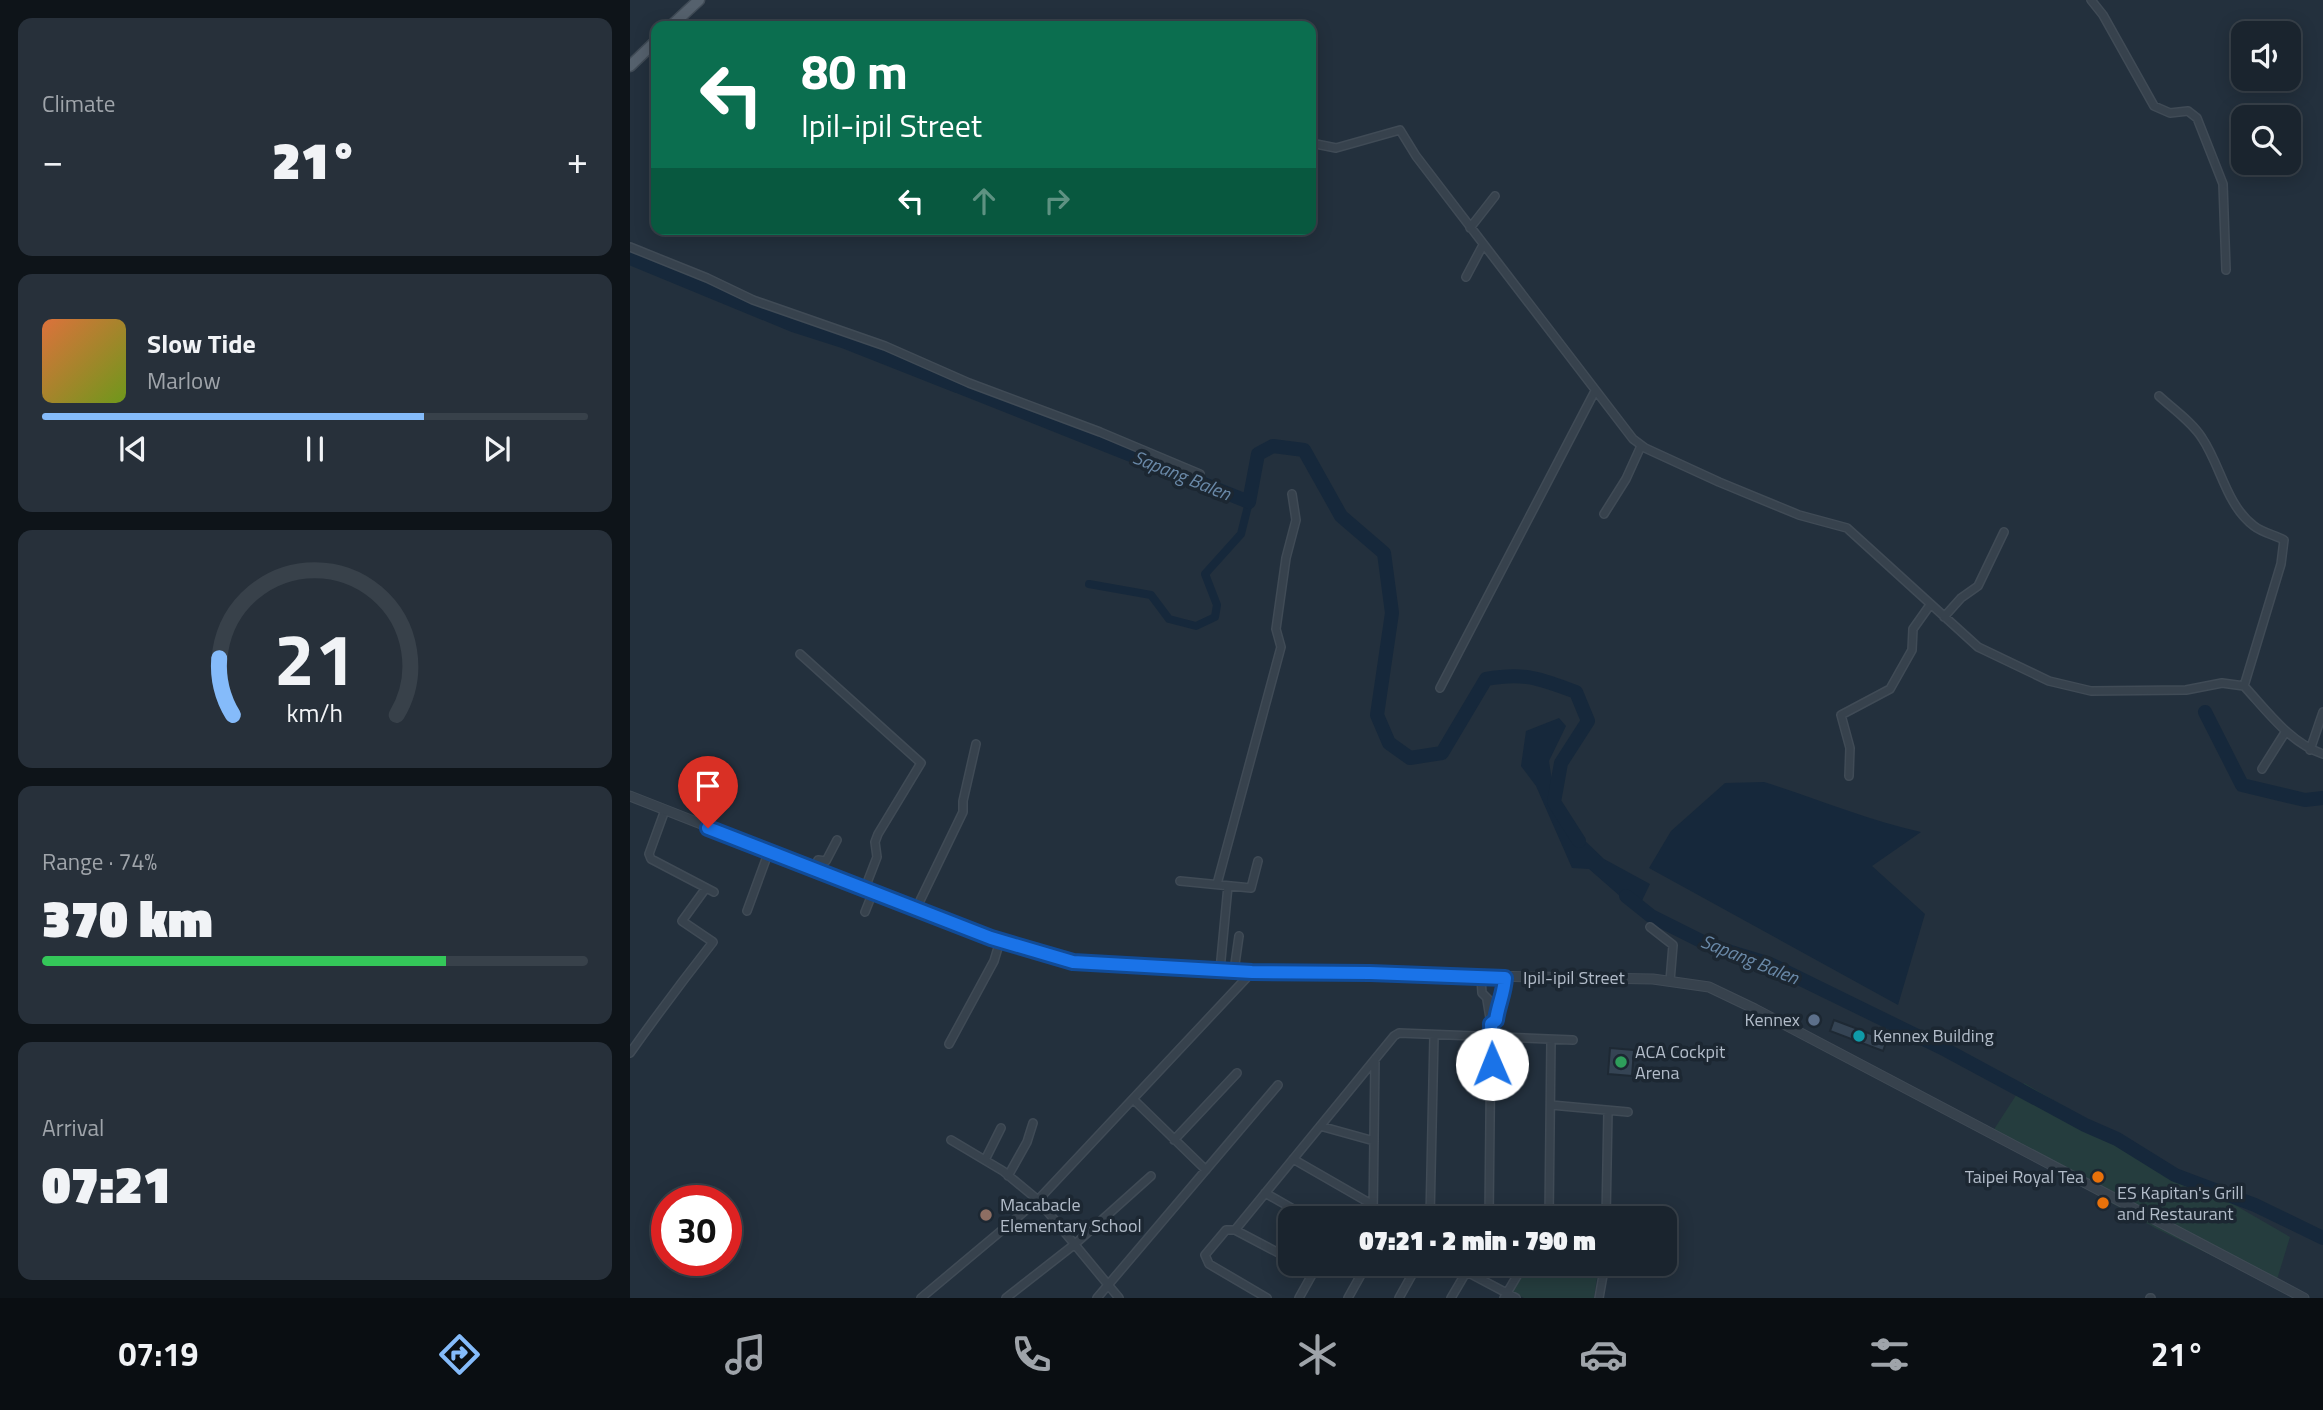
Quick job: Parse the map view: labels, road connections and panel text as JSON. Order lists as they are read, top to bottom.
{
  "streets": {
    "street": ["Ipil-ipil Street"]
  },
  "water": ["Sapang Balen"],
  "places": [
    "Kennex",
    "Kennex Building",
    "ACA Cockpit Arena",
    "Taipei Royal Tea",
    "ES Kapitan's Grill and Restaurant",
    "Macabacle Elementary School"
  ],
  "page": {
    "tile": [
      "Climate",
      ["Range · 74%", "370 km"],
      ["Arrival", "07:21"]
    ],
    "turn": ["80 m", "Ipil-ipil Street"],
    "heat": ["−", "21°", "+"],
    "song": ["Slow Tide", "Marlow"],
    "limit": "30",
    "trip": "07:21 · 2 min · 790 m",
    "tabs": ["07:19", "21°"],
    "gauge": ["21", "km/h"]
  }
}
